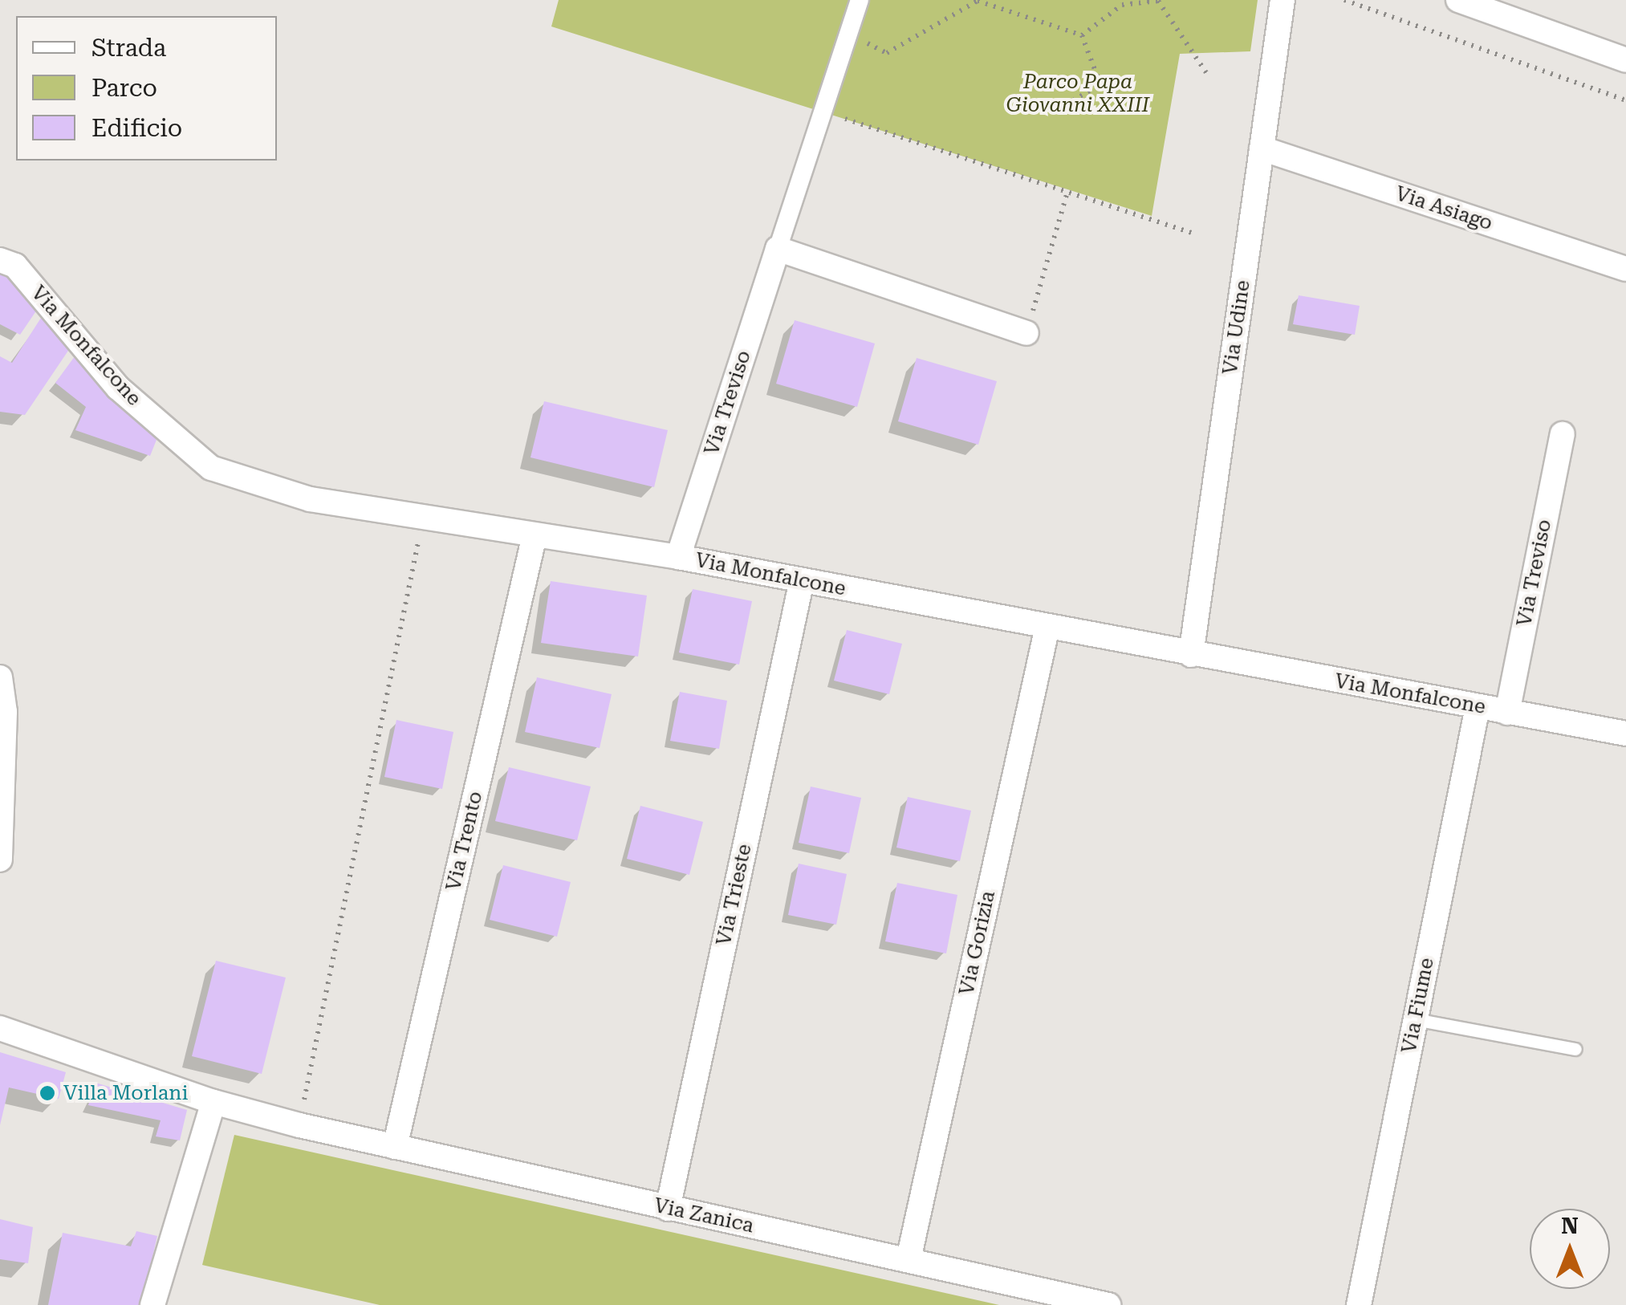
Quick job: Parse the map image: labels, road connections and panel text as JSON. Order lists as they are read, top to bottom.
{
  "streets": {
    "street": [
      "Via Asiago",
      "Via Udine",
      "Via Monfalcone",
      "Via Treviso",
      "Via Trento",
      "Via Trieste",
      "Via Gorizia",
      "Via Fiume",
      "Via Zanica"
    ]
  },
  "crossings": [
    ["Via Asiago", "Via Udine"],
    ["Via Udine", "Via Monfalcone"],
    ["Via Monfalcone", "Via Treviso"],
    ["Via Monfalcone", "Via Trento"],
    ["Via Monfalcone", "Via Trieste"],
    ["Via Monfalcone", "Via Gorizia"],
    ["Via Monfalcone", "Via Fiume"],
    ["Via Trento", "Via Zanica"],
    ["Via Trieste", "Via Zanica"],
    ["Via Gorizia", "Via Zanica"]
  ],
  "parks": ["Parco Papa Giovanni XXIII"],
  "places": ["Villa Morlani"],
  "legend": ["Strada", "Parco", "Edificio"],
  "north": "top"
}
